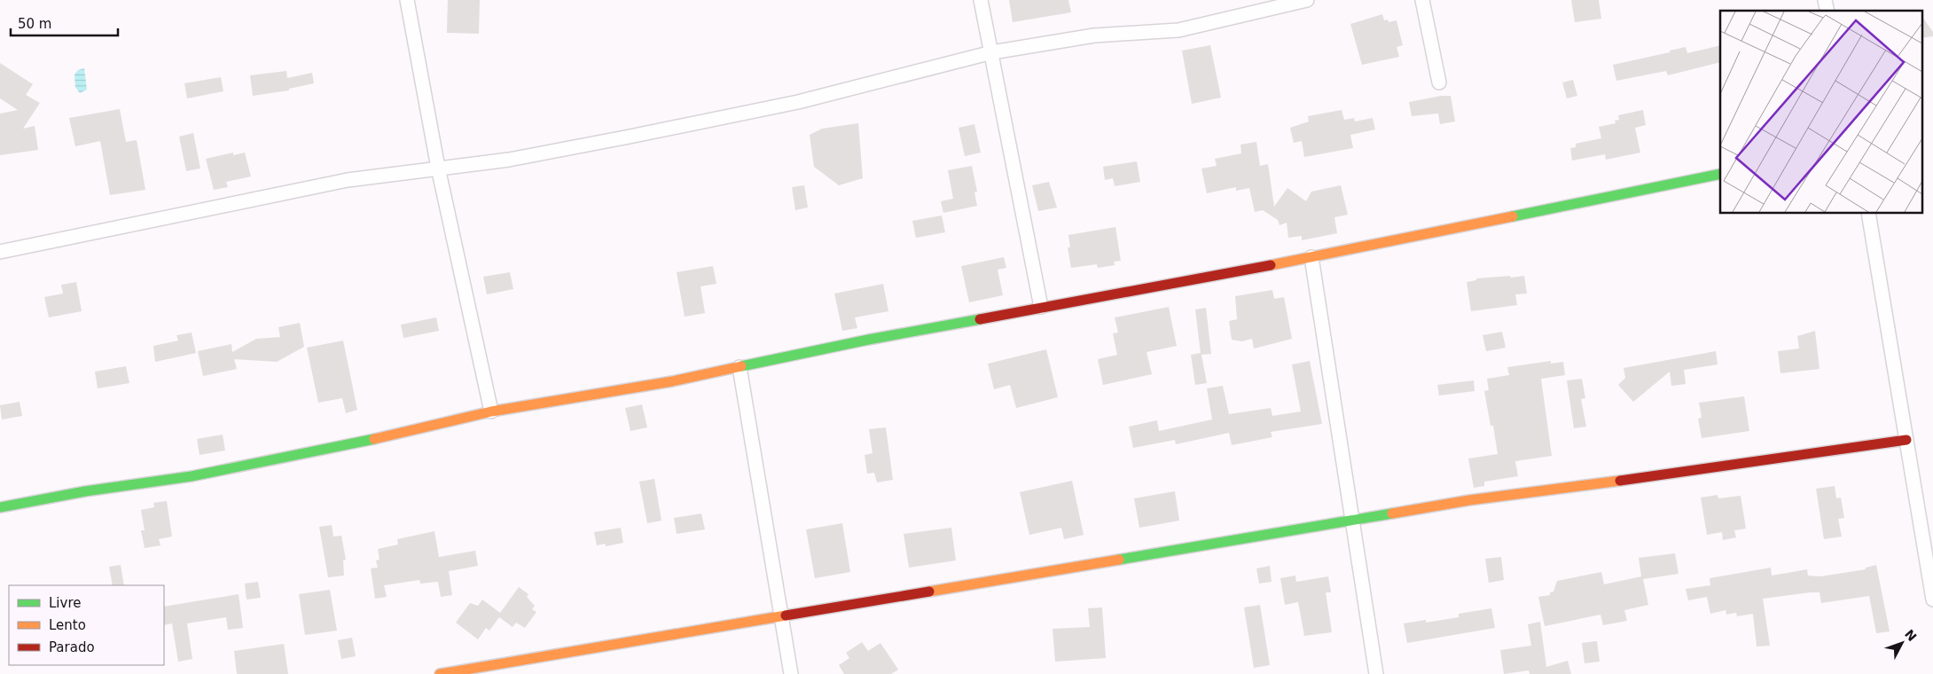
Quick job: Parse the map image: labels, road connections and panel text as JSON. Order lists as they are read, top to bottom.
{
  "legend": ["Livre", "Lento", "Parado"],
  "scale_bar": "50 m",
  "north": "top right"
}
